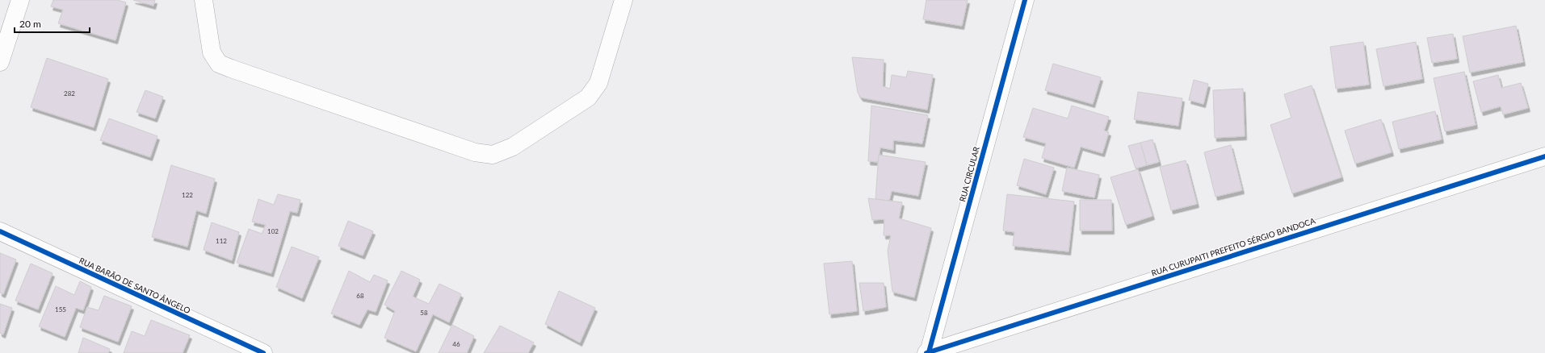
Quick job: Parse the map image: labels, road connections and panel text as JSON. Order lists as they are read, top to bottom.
{
  "streets": {
    "street": ["RUA CIRCULAR", "RUA CURUPAITI PREFEITO SÉRGIO BANDOCA", "RUA BARÃO DE SANTO ÂNGELO"]
  },
  "crossings": [
    ["RUA CIRCULAR", "RUA CURUPAITI PREFEITO SÉRGIO BANDOCA"]
  ],
  "house_numbers": [
    "282",
    "122",
    "102",
    "112",
    "68",
    "155",
    "58",
    "46"
  ],
  "scale_bar": "20 m"
}
